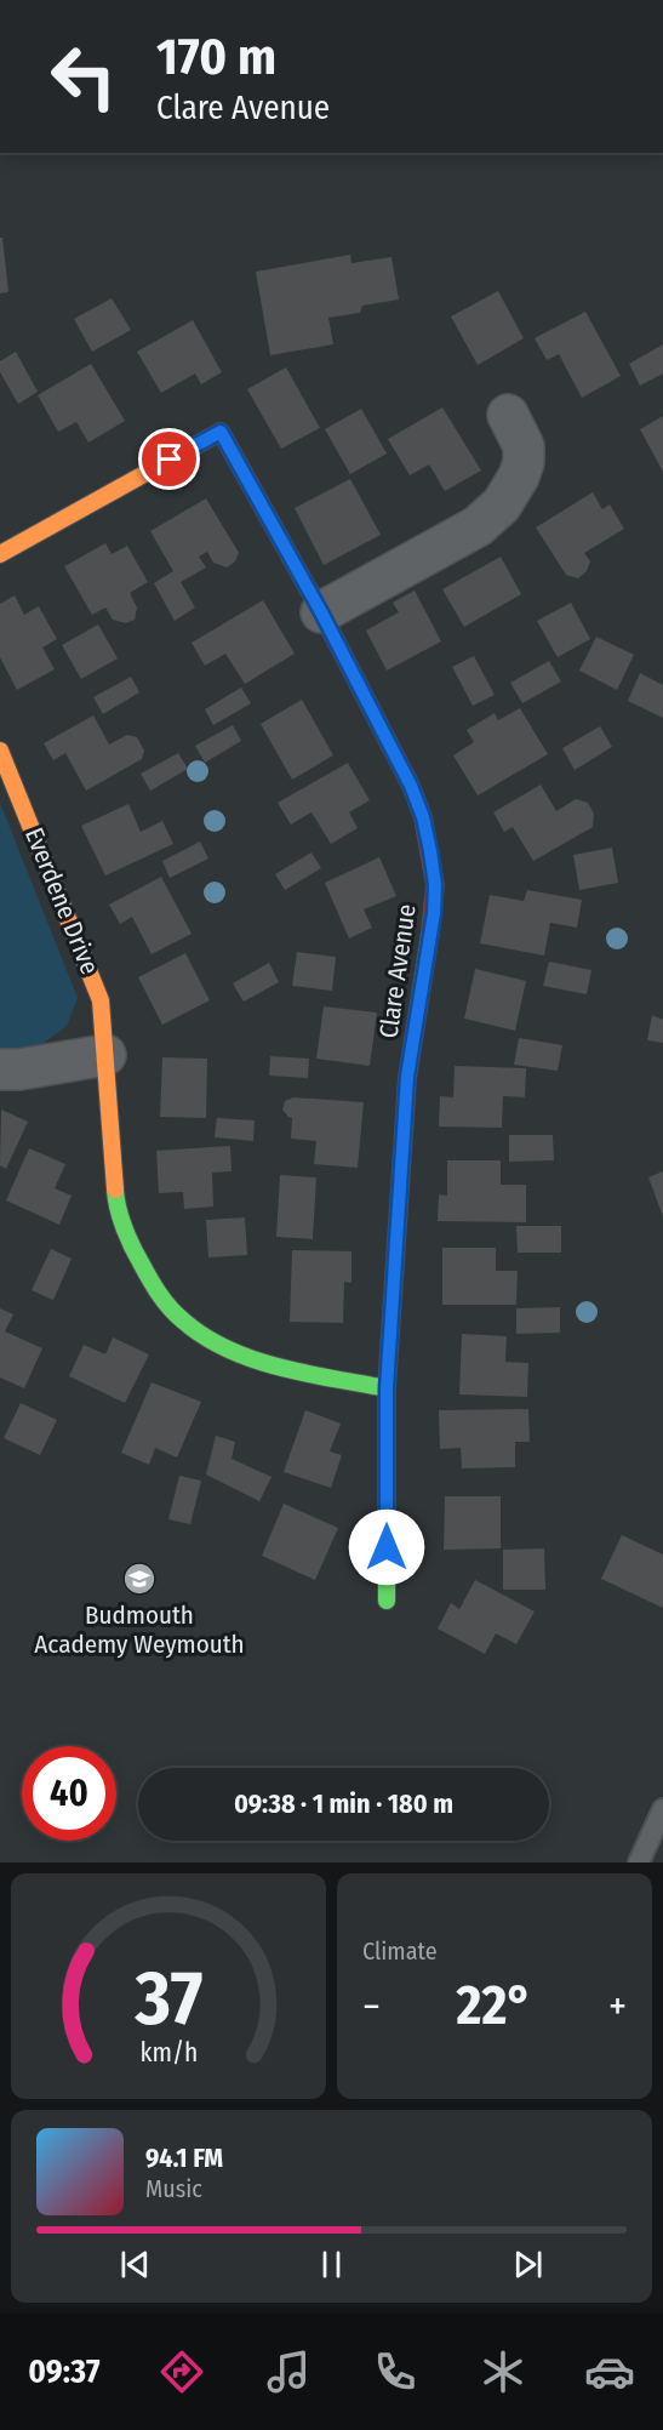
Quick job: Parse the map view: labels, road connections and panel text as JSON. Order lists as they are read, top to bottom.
{
  "streets": {
    "street": ["Everdene Drive", "Clare Avenue"]
  },
  "crossings": [
    ["Everdene Drive", "Clare Avenue"]
  ],
  "places": {
    "school or university": ["Budmouth Academy Weymouth"]
  },
  "page": {
    "turn": ["170 m", "Clare Avenue"],
    "limit": "40",
    "trip": "09:38 · 1 min · 180 m",
    "tile": "Climate",
    "heat": ["−", "22°", "+"],
    "song": ["94.1 FM", "Music"],
    "tabs": "09:37",
    "gauge": ["37", "km/h"]
  }
}
